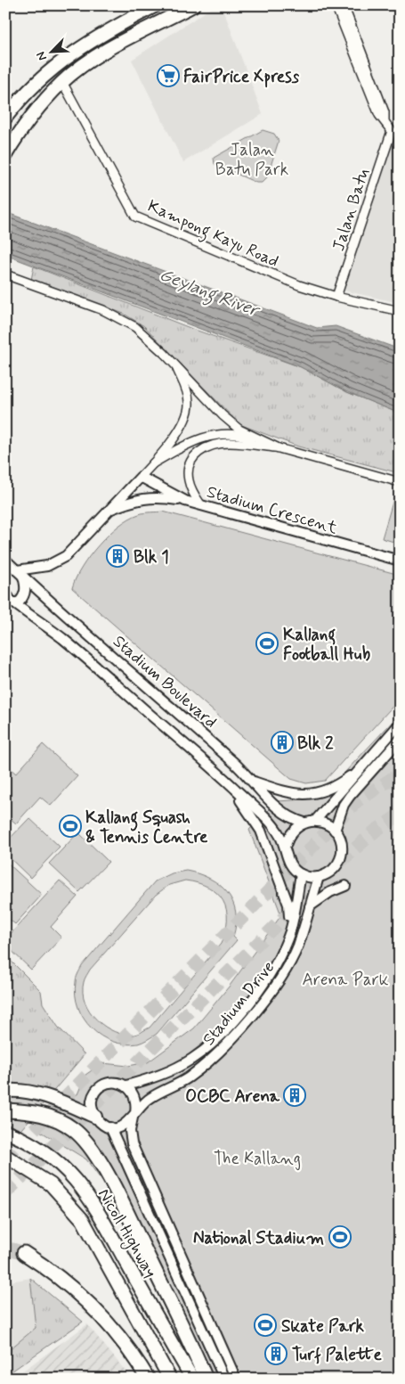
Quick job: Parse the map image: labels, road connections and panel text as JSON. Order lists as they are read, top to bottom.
{
  "streets": {
    "main road": ["Nicoll Highway"],
    "street": [
      "Jalan Batu",
      "Kampong Kayu Road",
      "Stadium Crescent",
      "Stadium Boulevard",
      "Stadium Drive"
    ]
  },
  "crossings": [
    ["Jalan Batu", "Kampong Kayu Road"],
    ["Stadium Boulevard", "Stadium Drive"]
  ],
  "water": ["Geylang River"],
  "parks": ["Jalan Batu Park", "Arena Park", "The Kallang"],
  "places": {
    "supermarket": ["FairPrice Xpress"],
    "building": [
      "Blk 1",
      "Blk 2",
      "OCBC Arena",
      "Turf Palette"
    ],
    "sports": [
      "Kallang Football Hub",
      "Kallang Squash & Tennis Centre",
      "National Stadium",
      "Skate Park"
    ]
  },
  "north": "bottom left"
}
